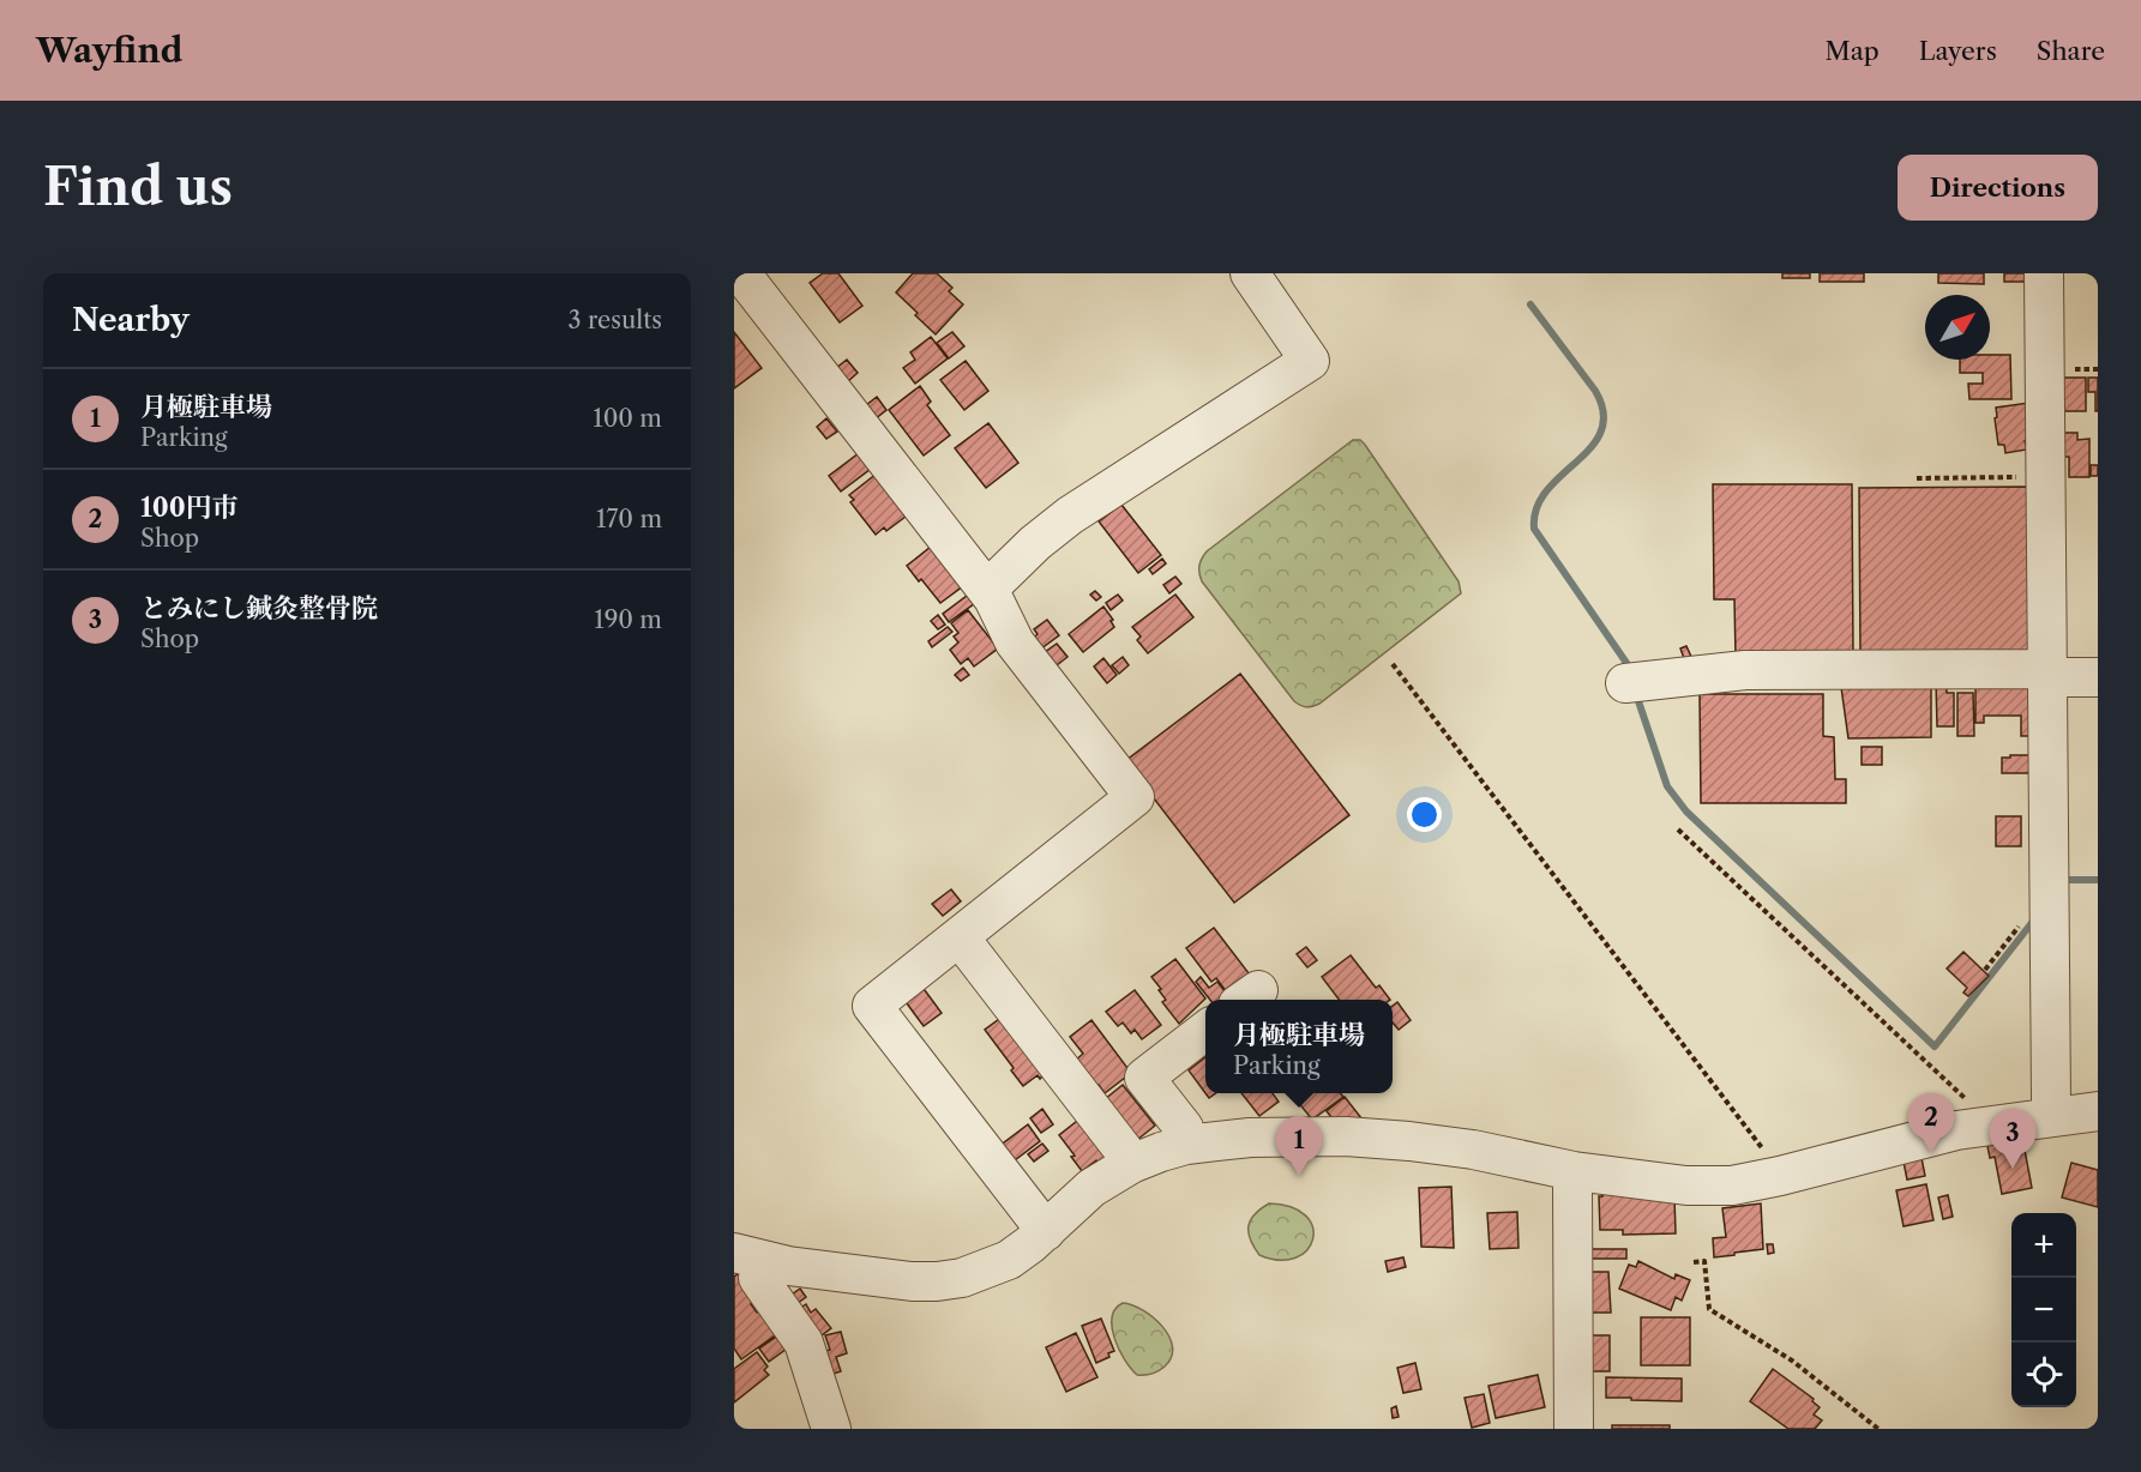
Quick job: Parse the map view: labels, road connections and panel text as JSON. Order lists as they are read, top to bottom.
{
  "north": "top right",
  "page": {
    "header": "Wayfind",
    "nav": ["Map", "Layers", "Share"],
    "buttons": "Directions",
    "title": "Find us",
    "heading": ["Nearby", "3 results"],
    "list": [
      {
        "mark": "1",
        "name": "月極駐車場",
        "note": "Parking",
        "value": "100 m"
      },
      {
        "mark": "2",
        "name": "100円市",
        "note": "Shop",
        "value": "170 m"
      },
      {
        "mark": "3",
        "name": "とみにし鍼灸整骨院",
        "note": "Shop",
        "value": "190 m"
      }
    ],
    "popup": ["月極駐車場", "Parking"],
    "pins": ["2", "3", "1"],
    "map_buttons": ["+", "−"]
  }
}
